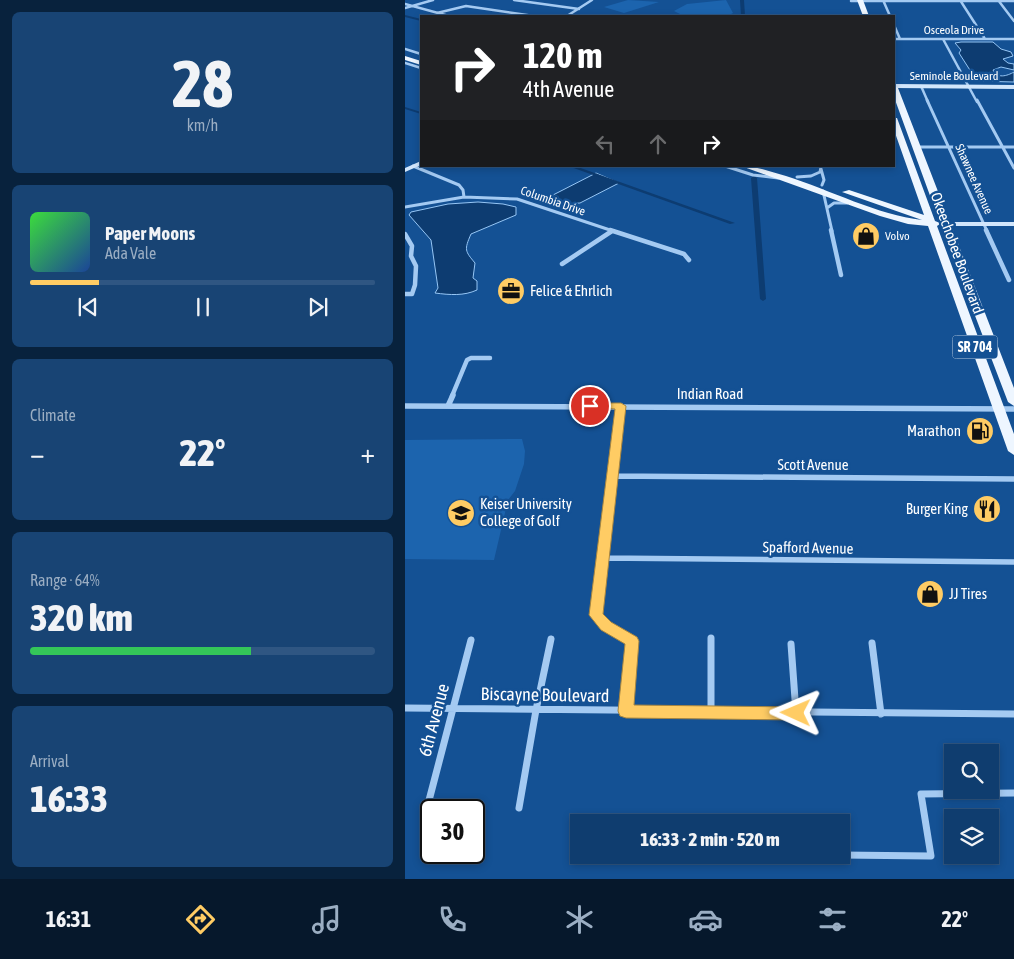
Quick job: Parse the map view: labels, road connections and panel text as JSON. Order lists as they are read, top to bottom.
{
  "streets": {
    "main road": ["Okeechobee Boulevard", "SR 704"],
    "street": [
      "Osceola Drive",
      "Seminole Boulevard",
      "Shawnee Avenue",
      "Columbia Drive",
      "Indian Road",
      "Scott Avenue",
      "Spafford Avenue",
      "Biscayne Boulevard",
      "6th Avenue"
    ]
  },
  "crossings": [
    ["Seminole Boulevard", "Shawnee Avenue"],
    ["Okeechobee Boulevard", "Indian Road"],
    ["Biscayne Boulevard", "6th Avenue"]
  ],
  "places": {
    "shop": ["Volvo", "JJ Tires"],
    "office": ["Felice & Ehrlich"],
    "fuel station": ["Marathon"],
    "restaurant": ["Burger King"],
    "school or university": ["Keiser University College of Golf"]
  },
  "page": {
    "tile": [
      ["28", "km/h"],
      "Climate",
      ["Range · 64%", "320 km"],
      ["Arrival", "16:33"]
    ],
    "turn": ["120 m", "4th Avenue"],
    "song": ["Paper Moons", "Ada Vale"],
    "heat": ["−", "22°", "+"],
    "limit": "30",
    "trip": "16:33 · 2 min · 520 m",
    "tabs": ["16:31", "22°"]
  }
}
